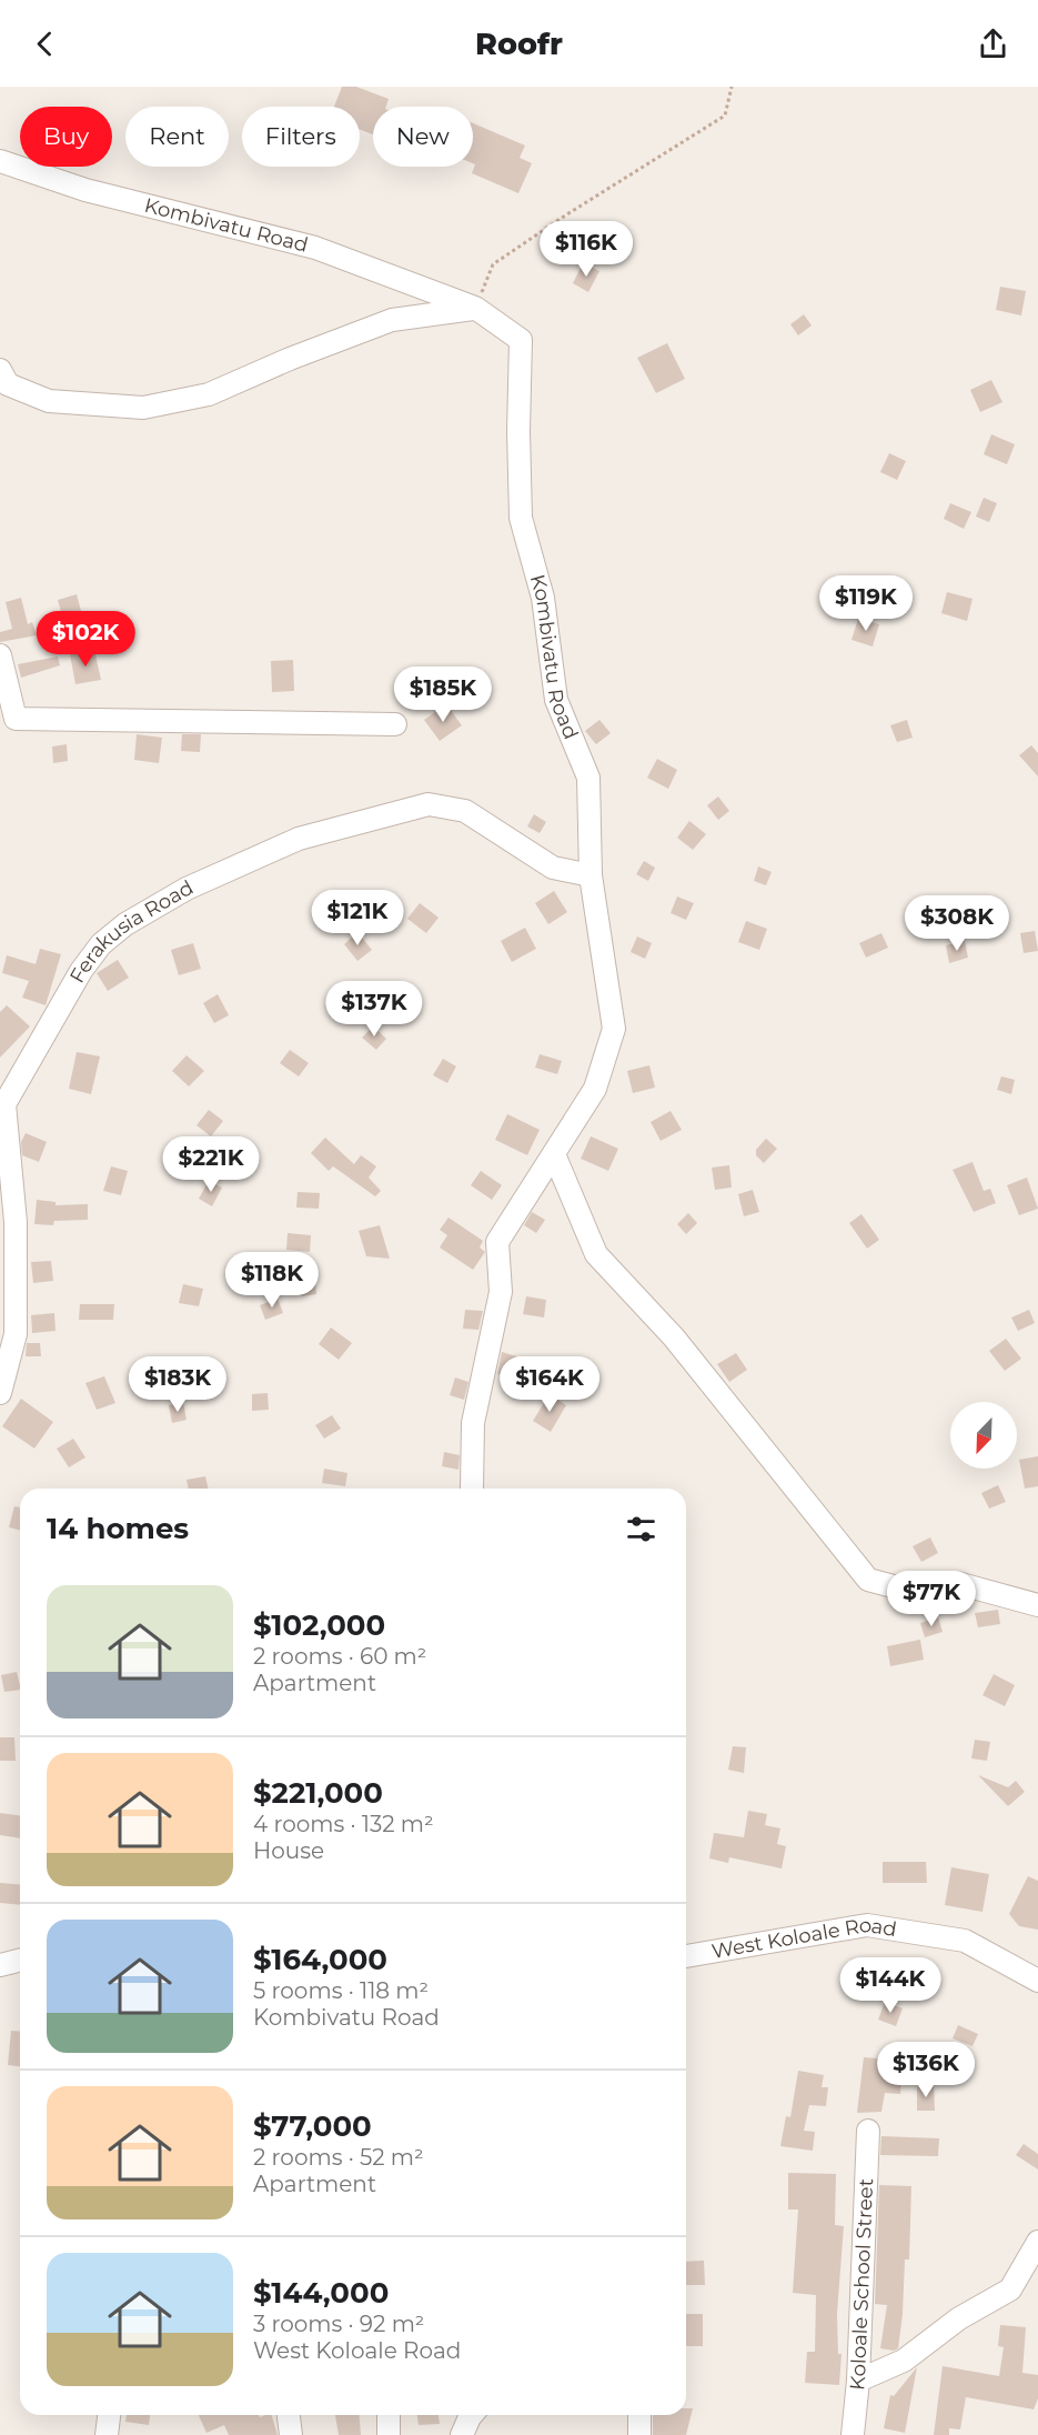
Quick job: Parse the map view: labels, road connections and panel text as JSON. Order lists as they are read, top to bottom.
{
  "streets": {
    "street": [
      "Kombivatu Road",
      "Ferakusia Road",
      "West Koloale Road",
      "Koloale School Street"
    ]
  },
  "crossings": [
    ["Kombivatu Road", "Ferakusia Road"]
  ],
  "north": "bottom left",
  "page": {
    "header": "Roofr",
    "chip": [
      "Buy",
      "Rent",
      "Filters",
      "New"
    ],
    "price": [
      "$116K",
      "$119K",
      "$102K",
      "$185K",
      "$121K",
      "$308K",
      "$137K",
      "$221K",
      "$118K",
      "$183K",
      "$164K",
      "$77K",
      "$144K",
      "$136K"
    ],
    "heading": "14 homes",
    "list": [
      {
        "name": "$102,000",
        "note": "2 rooms · 60 m² · Apartment"
      },
      {
        "name": "$221,000",
        "note": "4 rooms · 132 m² · House"
      },
      {
        "name": "$164,000",
        "note": "5 rooms · 118 m² · Kombivatu Road"
      },
      {
        "name": "$77,000",
        "note": "2 rooms · 52 m² · Apartment"
      },
      {
        "name": "$144,000",
        "note": "3 rooms · 92 m² · West Koloale Road"
      }
    ]
  }
}
